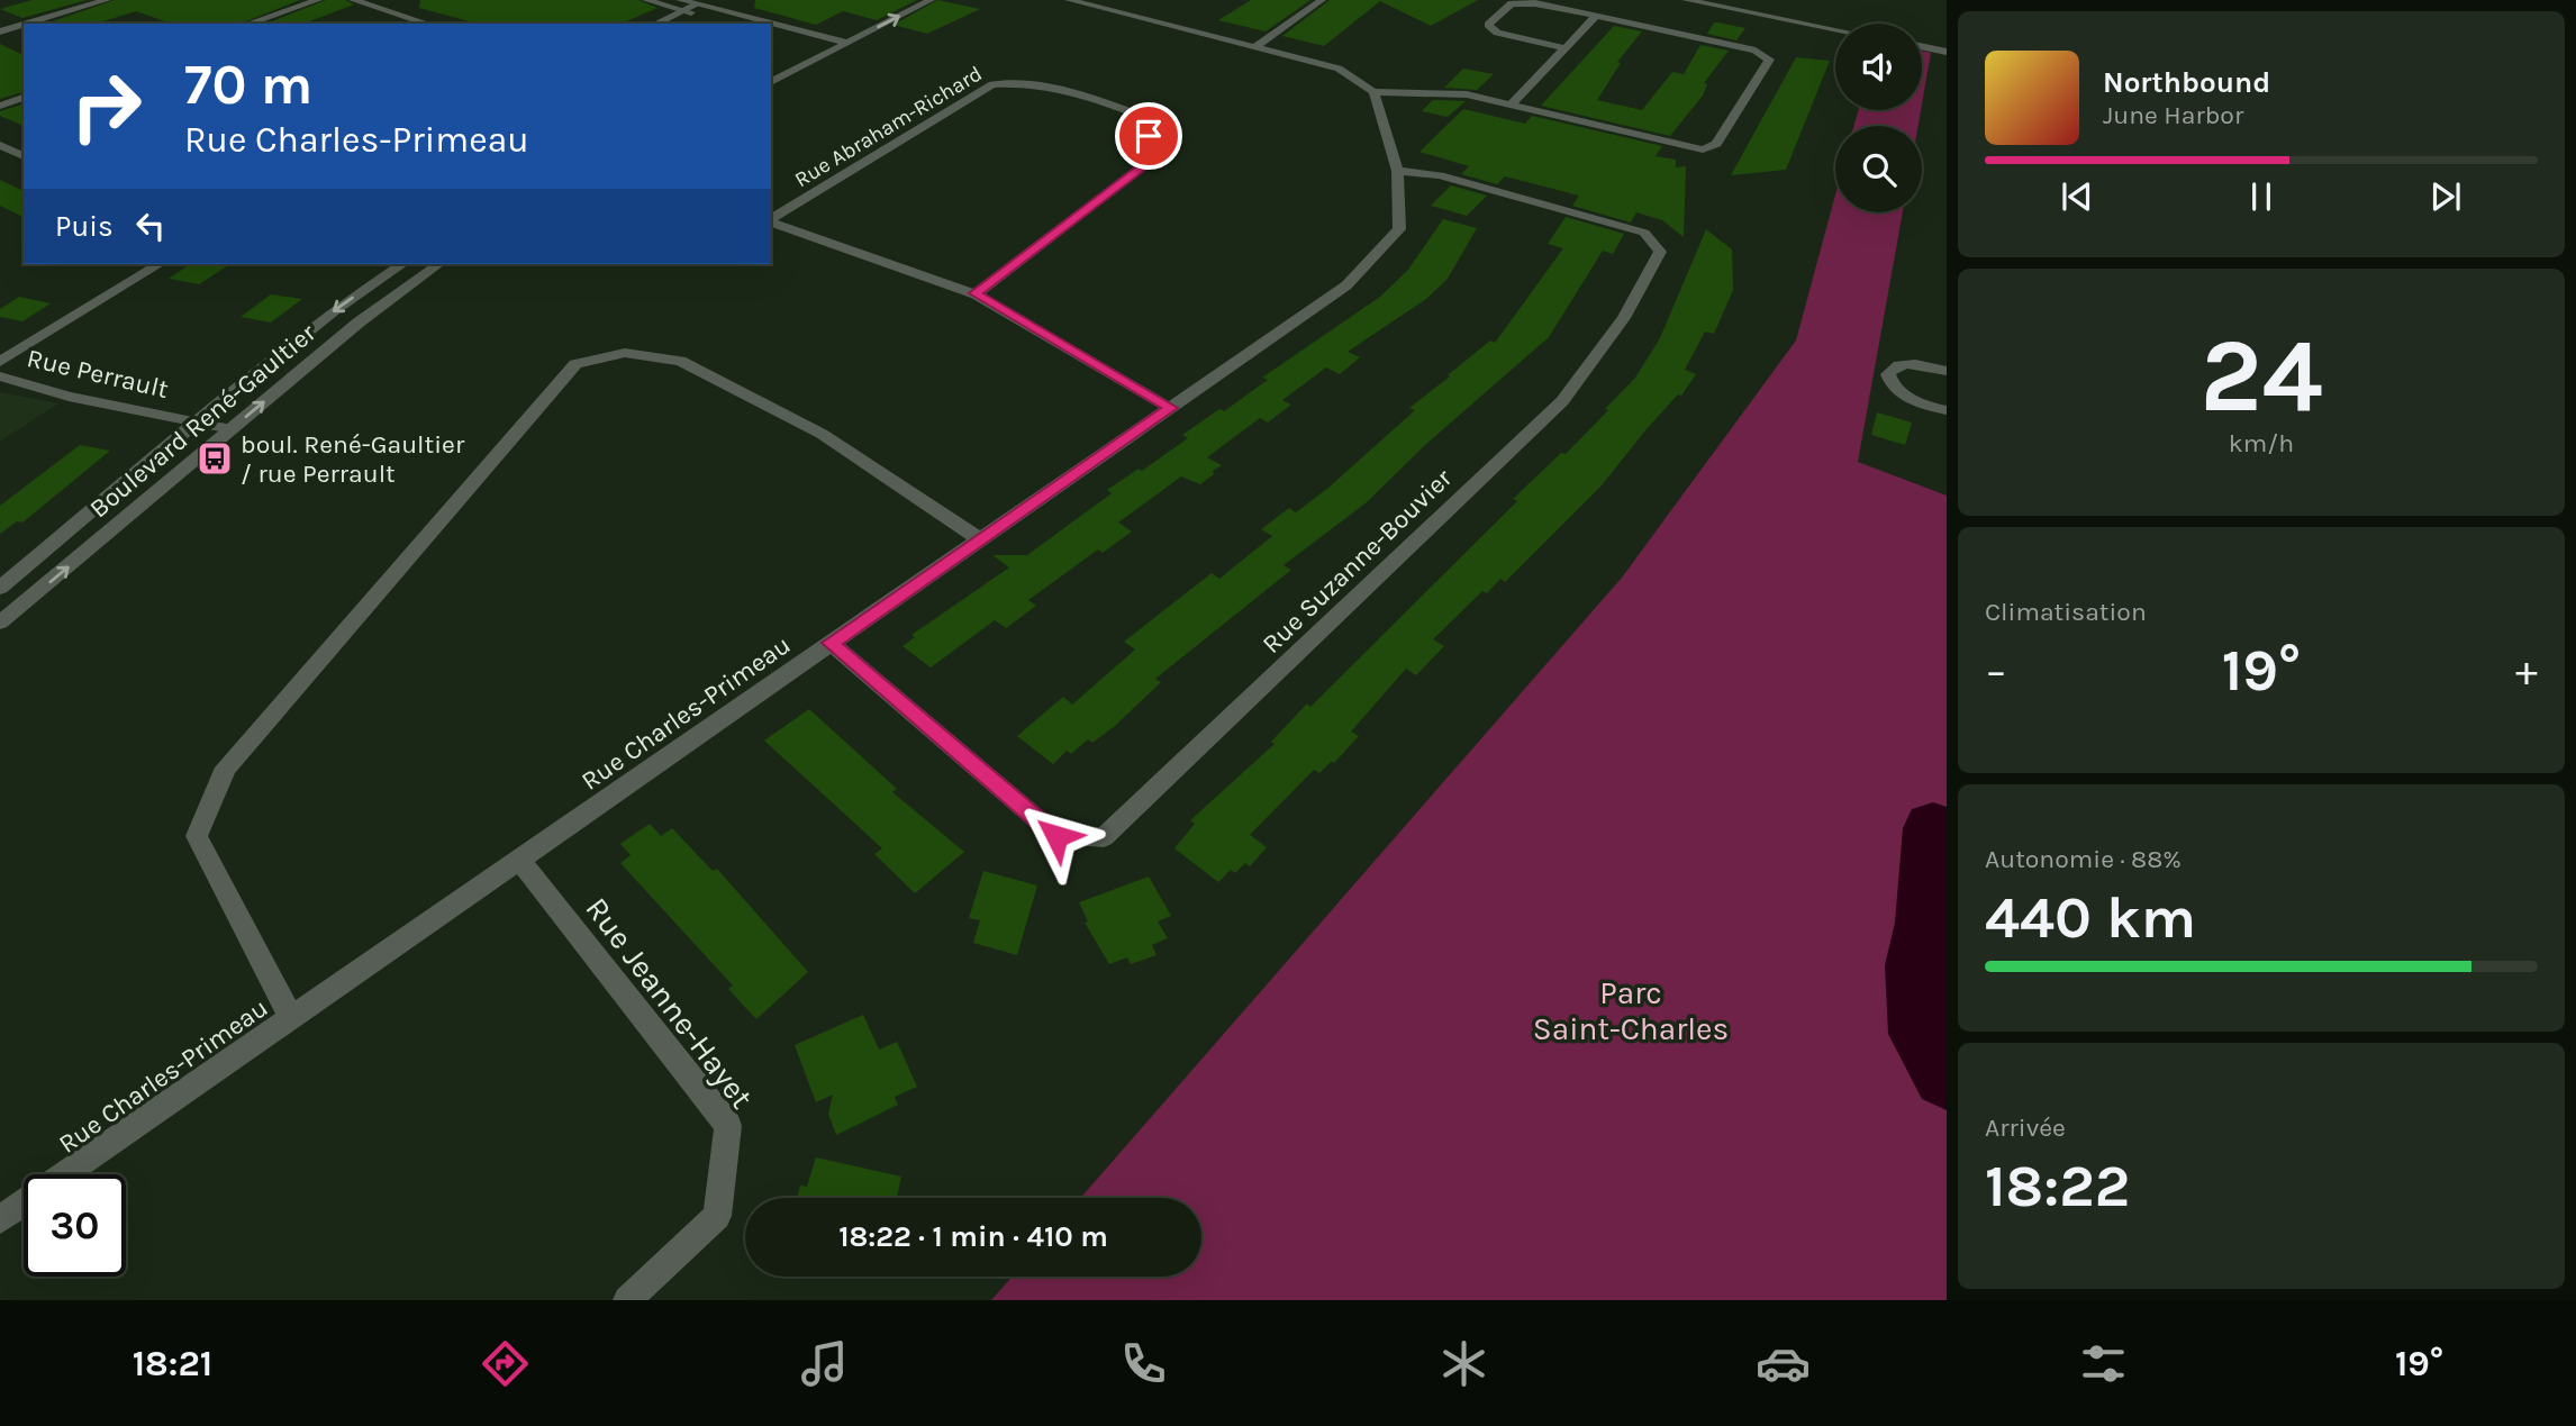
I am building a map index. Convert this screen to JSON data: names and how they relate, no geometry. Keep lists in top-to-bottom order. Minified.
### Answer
{"streets":{"street":["Rue Abraham-Richard","Rue Perrault","Boulevard René-Gaultier","Rue Suzanne-Bouvier","Rue Charles-Primeau","Rue Jeanne-Hayet"]},"crossings":[["Rue Perrault","Boulevard René-Gaultier"],["Rue Suzanne-Bouvier","Rue Charles-Primeau"],["Rue Charles-Primeau","Rue Jeanne-Hayet"]],"parks":["Parc Saint-Charles"],"places":{"bus stop":["boul. René-Gaultier / rue Perrault"]},"page":{"turn":["70 m","Rue Charles-Primeau"],"song":["Northbound","June Harbor"],"then":"Puis","tile":[["24","km/h"],"Climatisation",["Autonomie · 88%","440 km"],["Arrivée","18:22"]],"heat":["−","19°","+"],"limit":"30","trip":"18:22 · 1 min · 410 m","tabs":["18:21","19°"]}}
